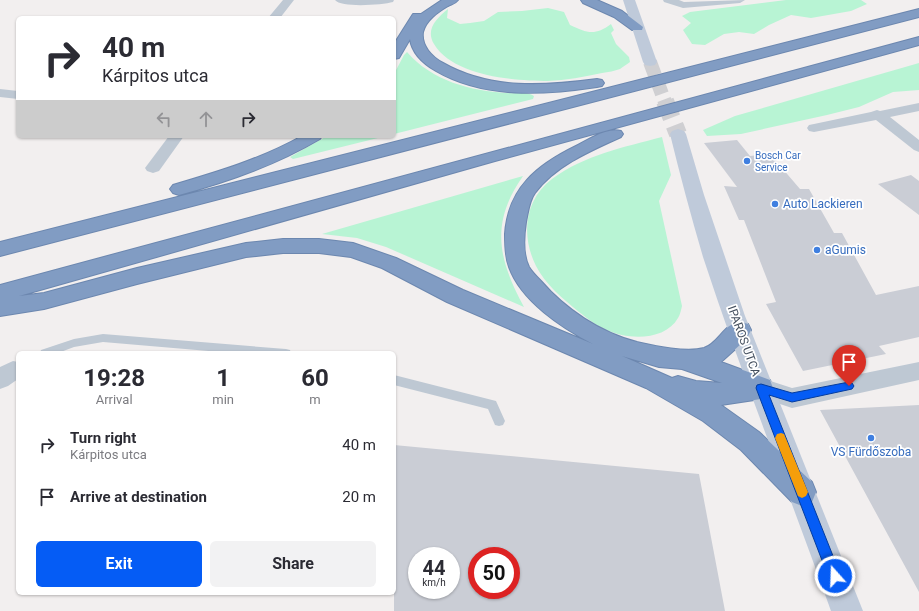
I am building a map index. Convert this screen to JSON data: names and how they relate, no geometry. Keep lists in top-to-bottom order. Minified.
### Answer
{"streets":{"main road":["IPAROS UTCA"]},"places":["Bosch Car Service","Auto Lackieren","aGumis","VS Fürdőszoba"],"page":{"turn":["40 m","Kárpitos utca"],"eta":["19:28","Arrival","1","min","60","m"],"list":[{"name":"Turn right","note":"Kárpitos utca","value":"40 m"},{"name":"Arrive at destination","value":"20 m"}],"buttons":["Exit","Share"],"speed":"44 km/h","limit":"50"}}
